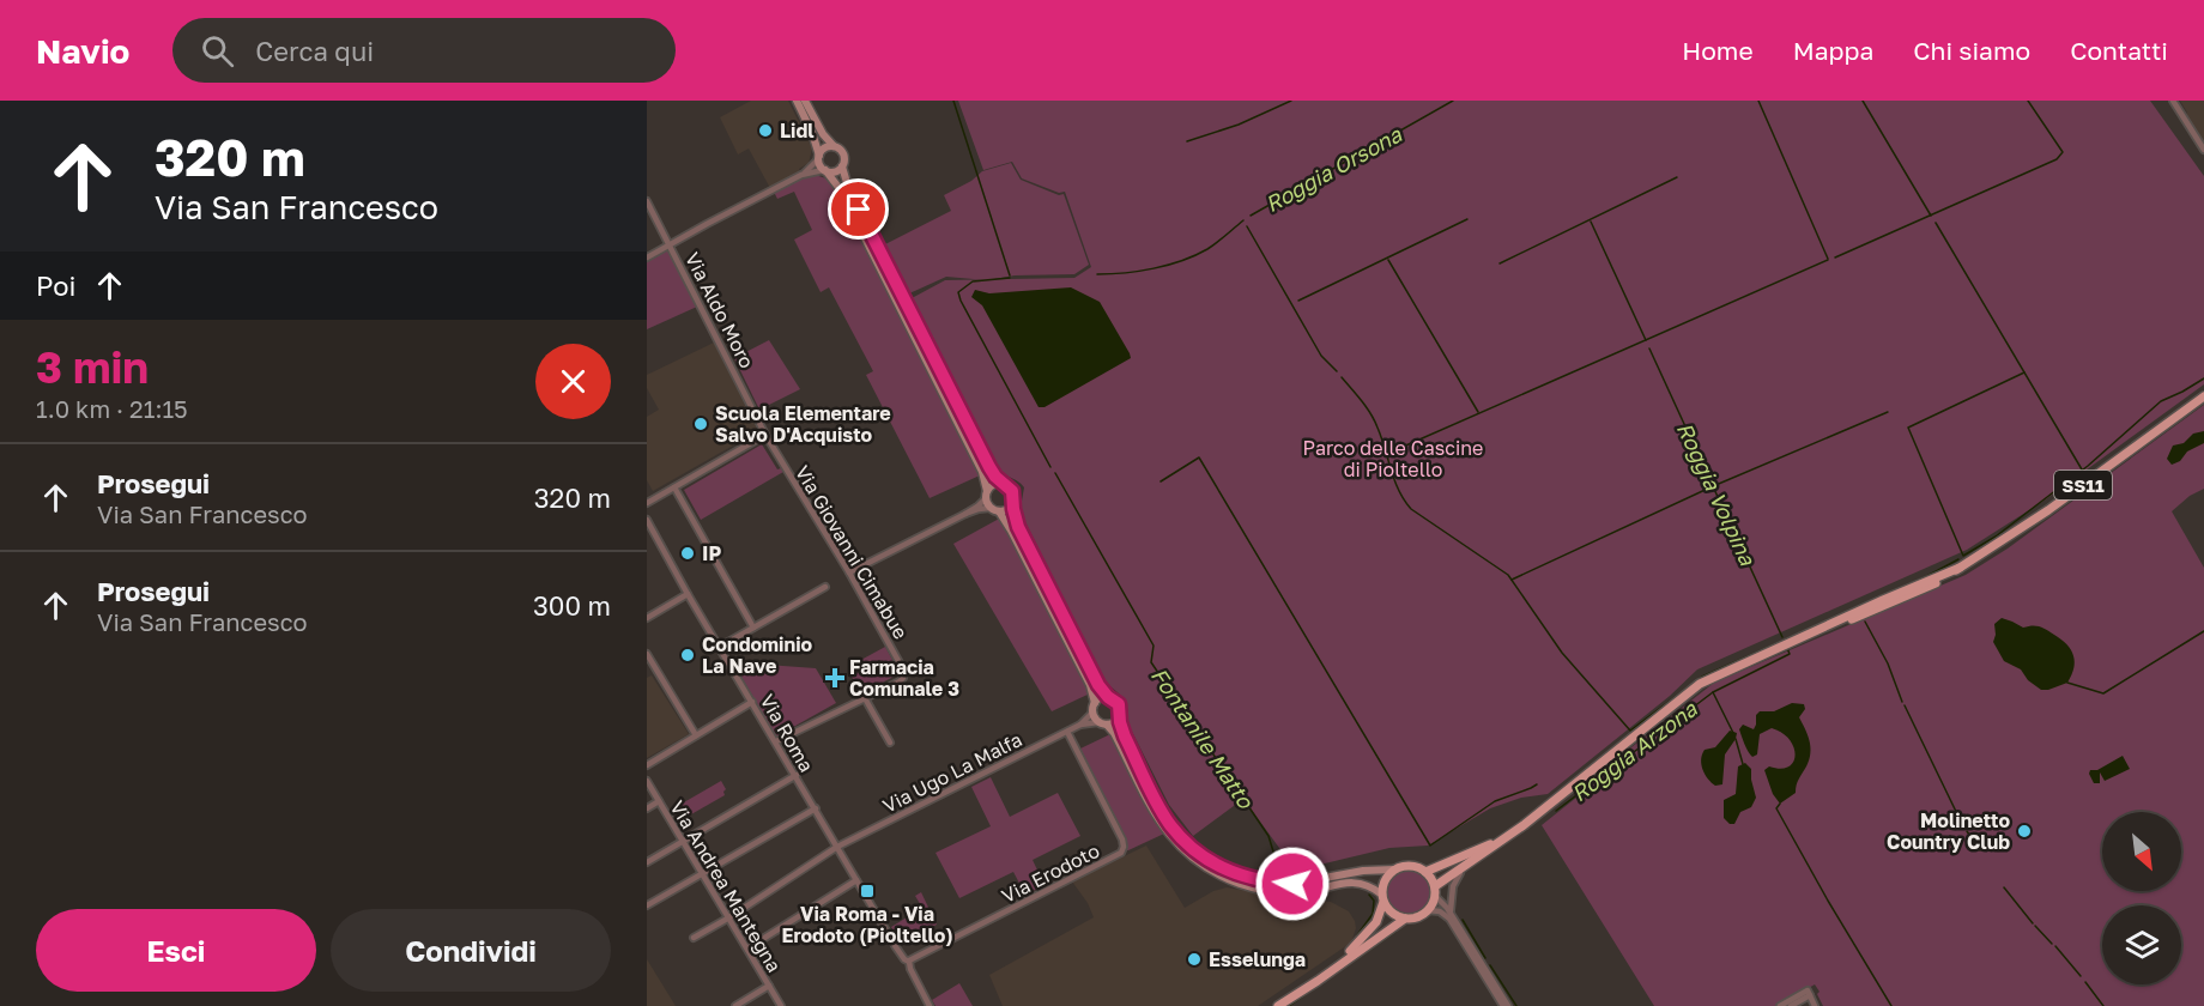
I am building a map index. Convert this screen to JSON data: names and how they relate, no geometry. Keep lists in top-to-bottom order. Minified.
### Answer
{"streets":{"main road":["SS11"],"street":["Via Aldo Moro","Via Giovanni Cimabue","Via Roma","Via Ugo La Malfa","Via Erodoto","Via Andrea Mantegna"]},"crossings":[["Via Aldo Moro","Via Giovanni Cimabue"],["Via Roma","Via Ugo La Malfa"],["Via Roma","Via Erodoto"],["Via Ugo La Malfa","Via Erodoto"],["Via Ugo La Malfa","Via Andrea Mantegna"]],"water":["Roggia Orsona","Roggia Volpina","Fontanile Matto","Roggia Arzona"],"parks":["Parco delle Cascine di Pioltello"],"places":{"other":["Lidl","Scuola Elementare Salvo D'Acquisto","IP","Condominio La Nave","Molinetto Country Club","Esselunga"],"health":["Farmacia Comunale 3"],"transit":["Via Roma - Via Erodoto (Pioltello)"]},"north":"bottom right","page":{"header":"Navio","search":"Cerca qui","nav":["Home","Mappa","Chi siamo","Contatti"],"turn":["320 m","Via San Francesco"],"then":"Poi","heading":["3 min","1.0 km · 21:15"],"list":[{"name":"Prosegui","note":"Via San Francesco","value":"320 m"},{"name":"Prosegui","note":"Via San Francesco","value":"300 m"}],"buttons":["Esci","Condividi"]}}
